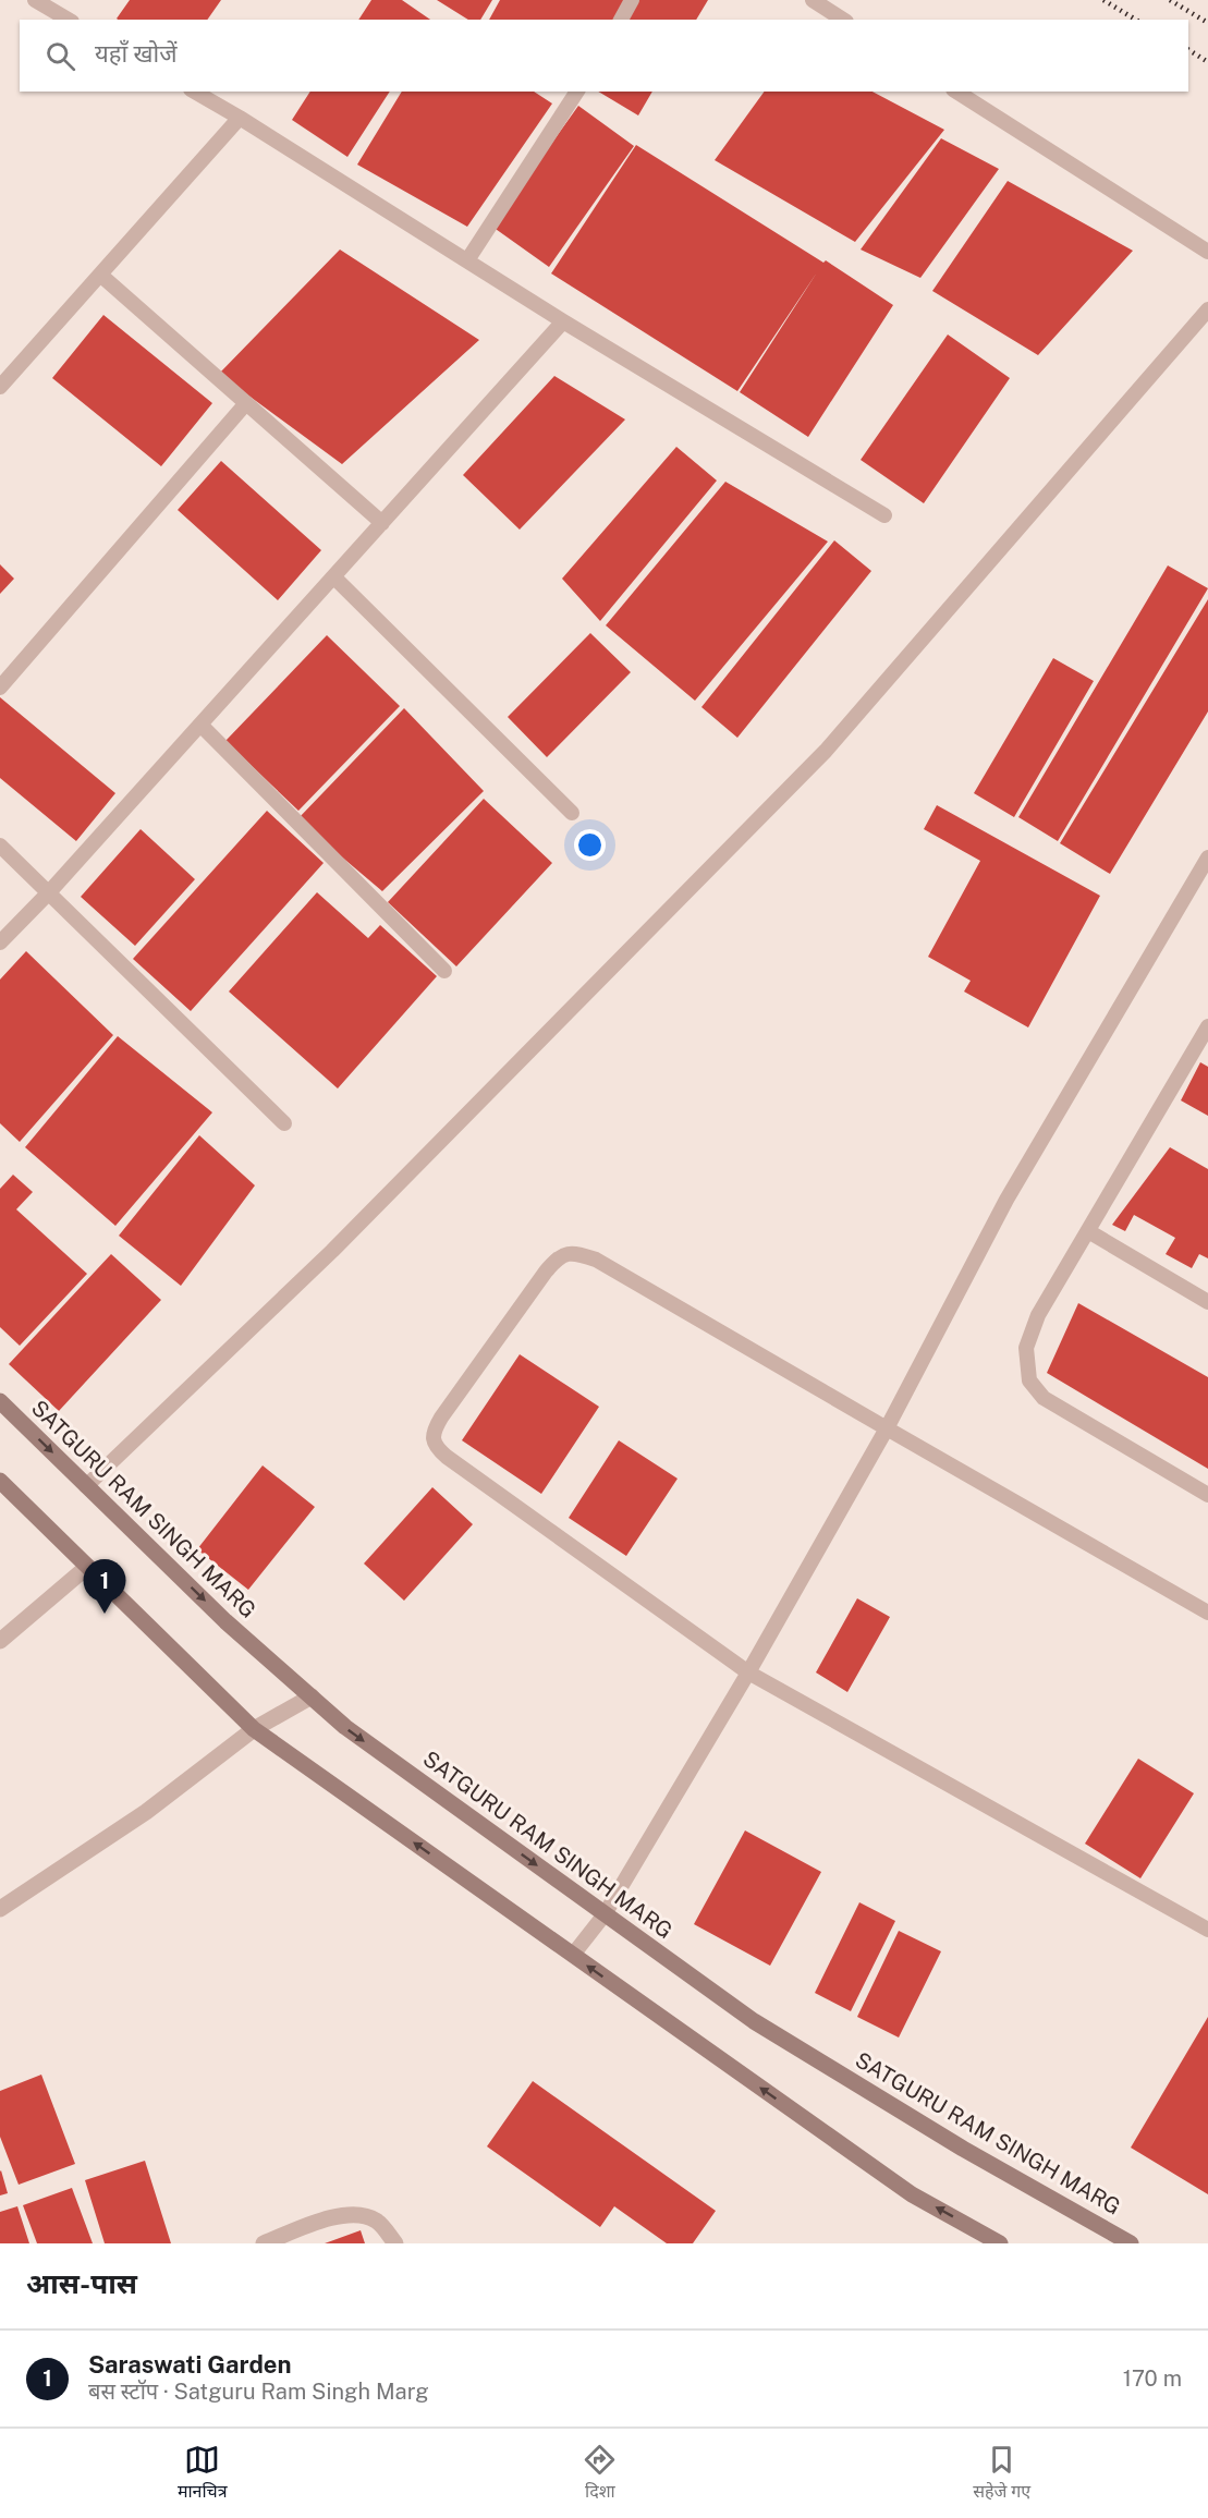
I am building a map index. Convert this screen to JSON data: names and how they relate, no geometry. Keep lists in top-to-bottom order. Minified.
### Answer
{"streets":{"main road":["SATGURU RAM SINGH MARG"]},"page":{"search":"यहाँ खोजें","pins":"1","heading":"आस-पास","list":[{"mark":"1","name":"Saraswati Garden","note":"बस स्टॉप · Satguru Ram Singh Marg","value":"170 m"}],"nav":["मानचित्र","दिशा","सहेजे गए"]}}
